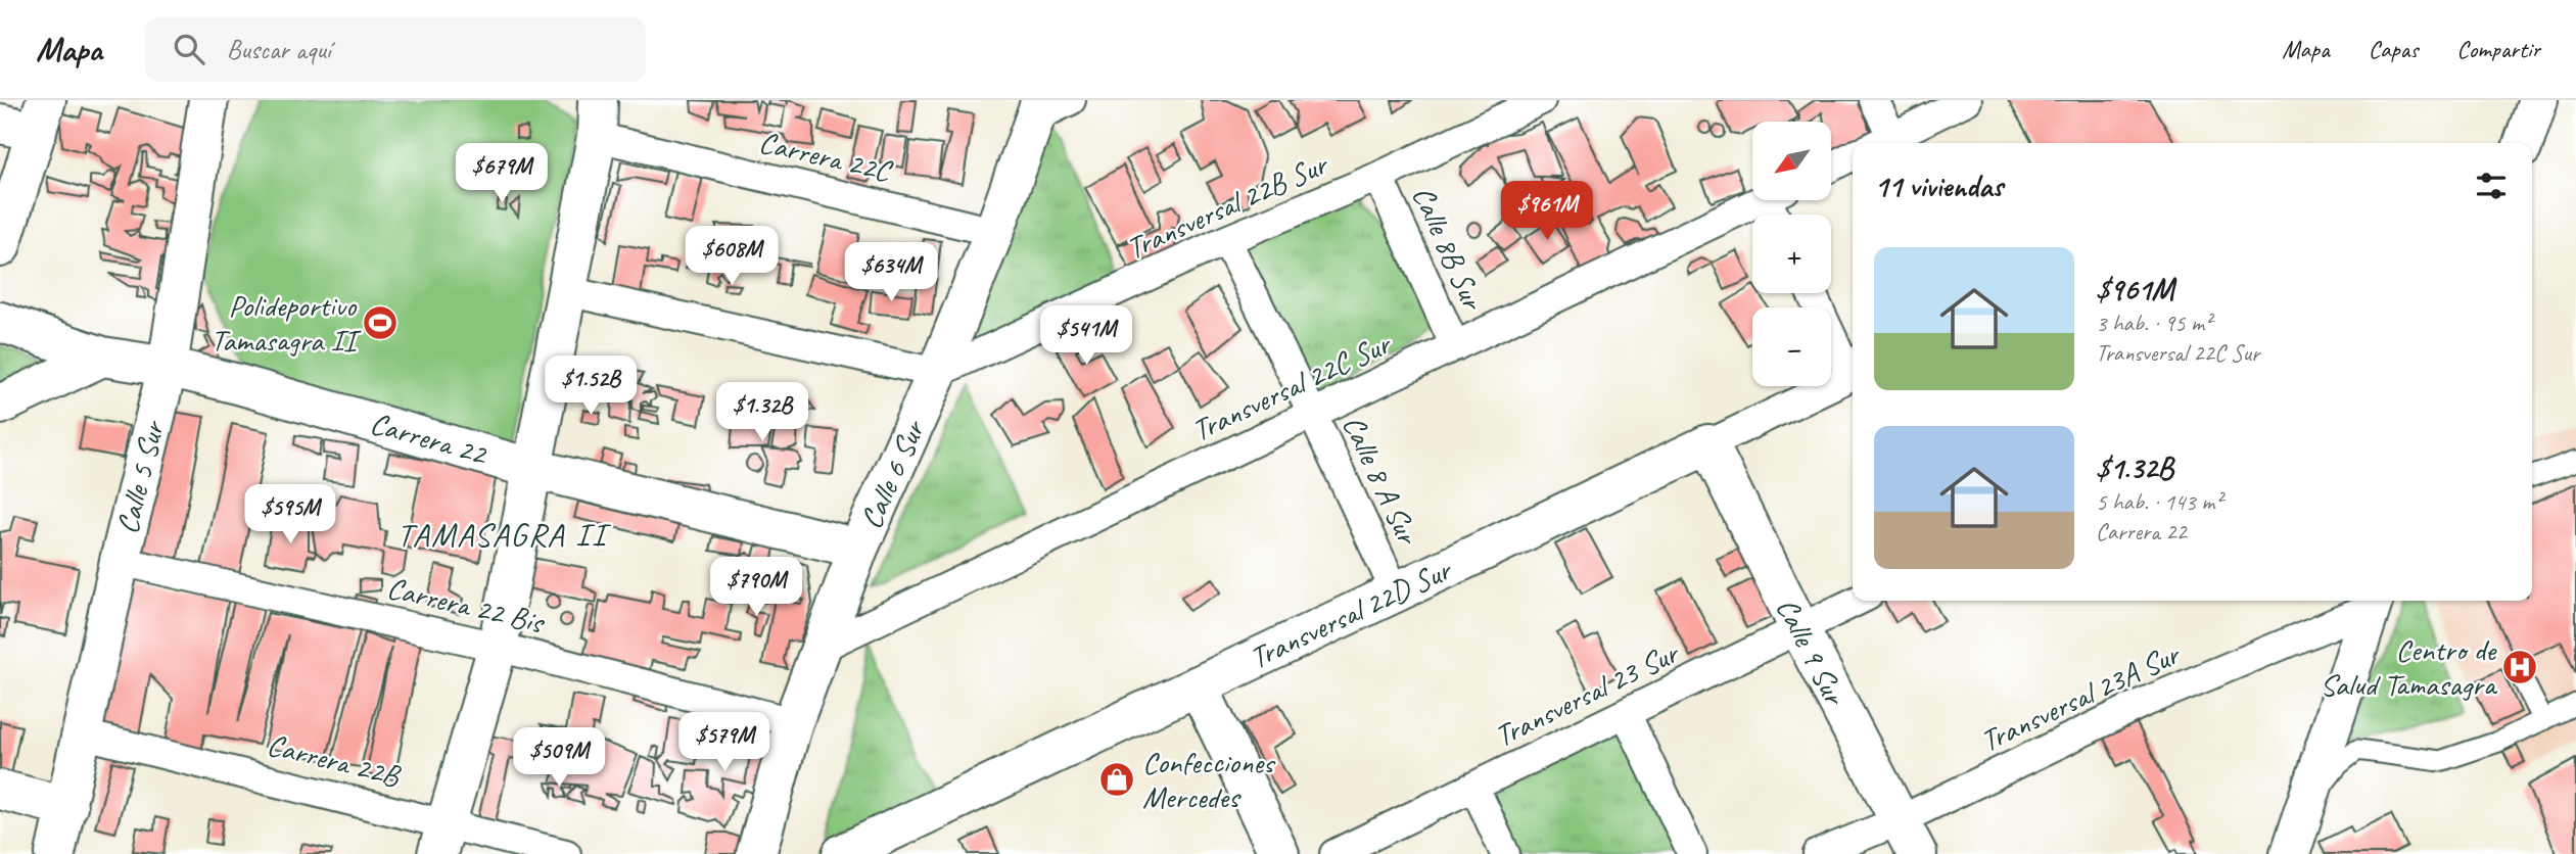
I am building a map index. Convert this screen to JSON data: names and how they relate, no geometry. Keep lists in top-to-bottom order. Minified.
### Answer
{"streets":{"street":["Carrera 22C","Transversal 22B Sur","Calle 8B Sur","Transversal 22C Sur","Carrera 22","Calle 6 Sur","Calle 5 Sur","Calle 8 A Sur","Carrera 22 Bis","Transversal 22D Sur","Calle 9 Sur","Transversal 23 Sur","Transversal 23A Sur","Carrera 22B"]},"crossings":[["Carrera 22C","Calle 6 Sur"],["Transversal 22B Sur","Calle 8B Sur"],["Transversal 22B Sur","Calle 6 Sur"],["Transversal 22B Sur","Calle 8 A Sur"],["Calle 8B Sur","Transversal 22C Sur"],["Transversal 22C Sur","Calle 6 Sur"],["Transversal 22C Sur","Calle 8 A Sur"],["Carrera 22","Calle 6 Sur"],["Carrera 22","Calle 5 Sur"],["Calle 6 Sur","Carrera 22 Bis"],["Calle 5 Sur","Carrera 22 Bis"],["Calle 5 Sur","Carrera 22B"],["Calle 8 A Sur","Transversal 22D Sur"],["Transversal 22D Sur","Calle 9 Sur"],["Calle 9 Sur","Transversal 23 Sur"],["Calle 9 Sur","Transversal 23A Sur"]],"districts":["TAMASAGRA II"],"places":{"sports":["Polideportivo Tamasagra II"],"hospital":["Centro de Salud Tamasagra"],"shop":["Confecciones Mercedes"]},"north":"bottom left","page":{"header":"Mapa","search":"Buscar aquí","nav":["Mapa","Capas","Compartir"],"map_buttons":["+","−"],"price":["$679M","$961M","$608M","$634M","$541M","$1.52B","$1.32B","$595M","$790M","$579M","$509M"],"heading":"11 viviendas","list":[{"name":"$961M","note":"3 hab. · 95 m² · Transversal 22C Sur"},{"name":"$1.32B","note":"5 hab. · 143 m² · Carrera 22"}]}}
